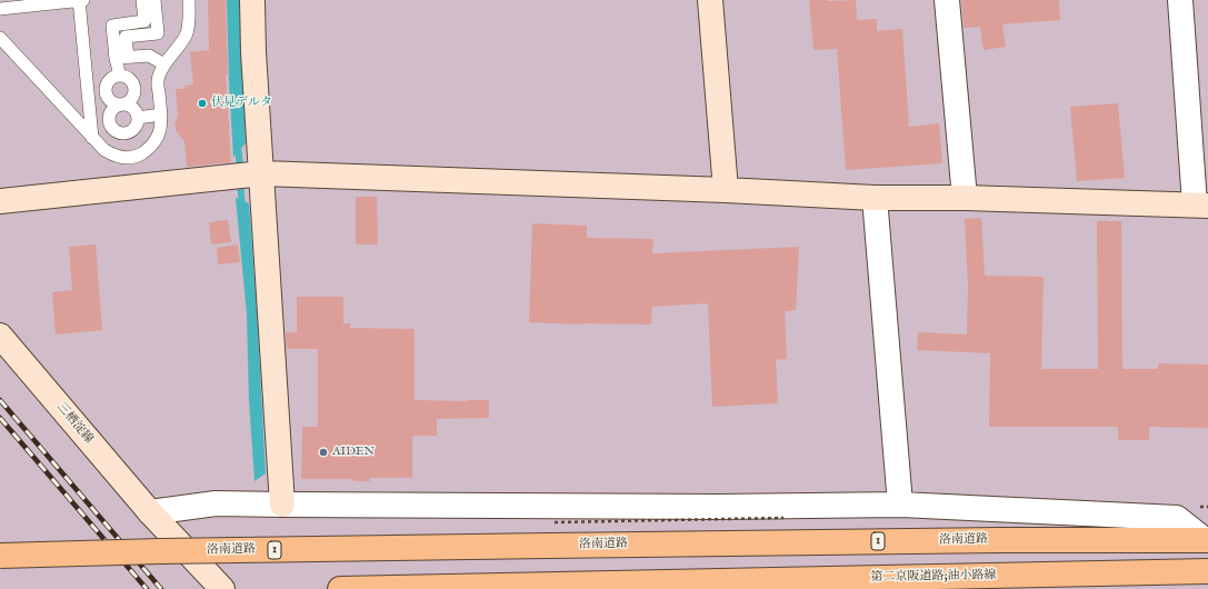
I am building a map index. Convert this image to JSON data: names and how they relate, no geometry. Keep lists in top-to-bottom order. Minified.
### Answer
{"streets":{"highway":["洛南道路","1","第二京阪道路;油小路線"],"street":["三栖淀線"]},"places":["伏見デルタ","AIDEN"]}
